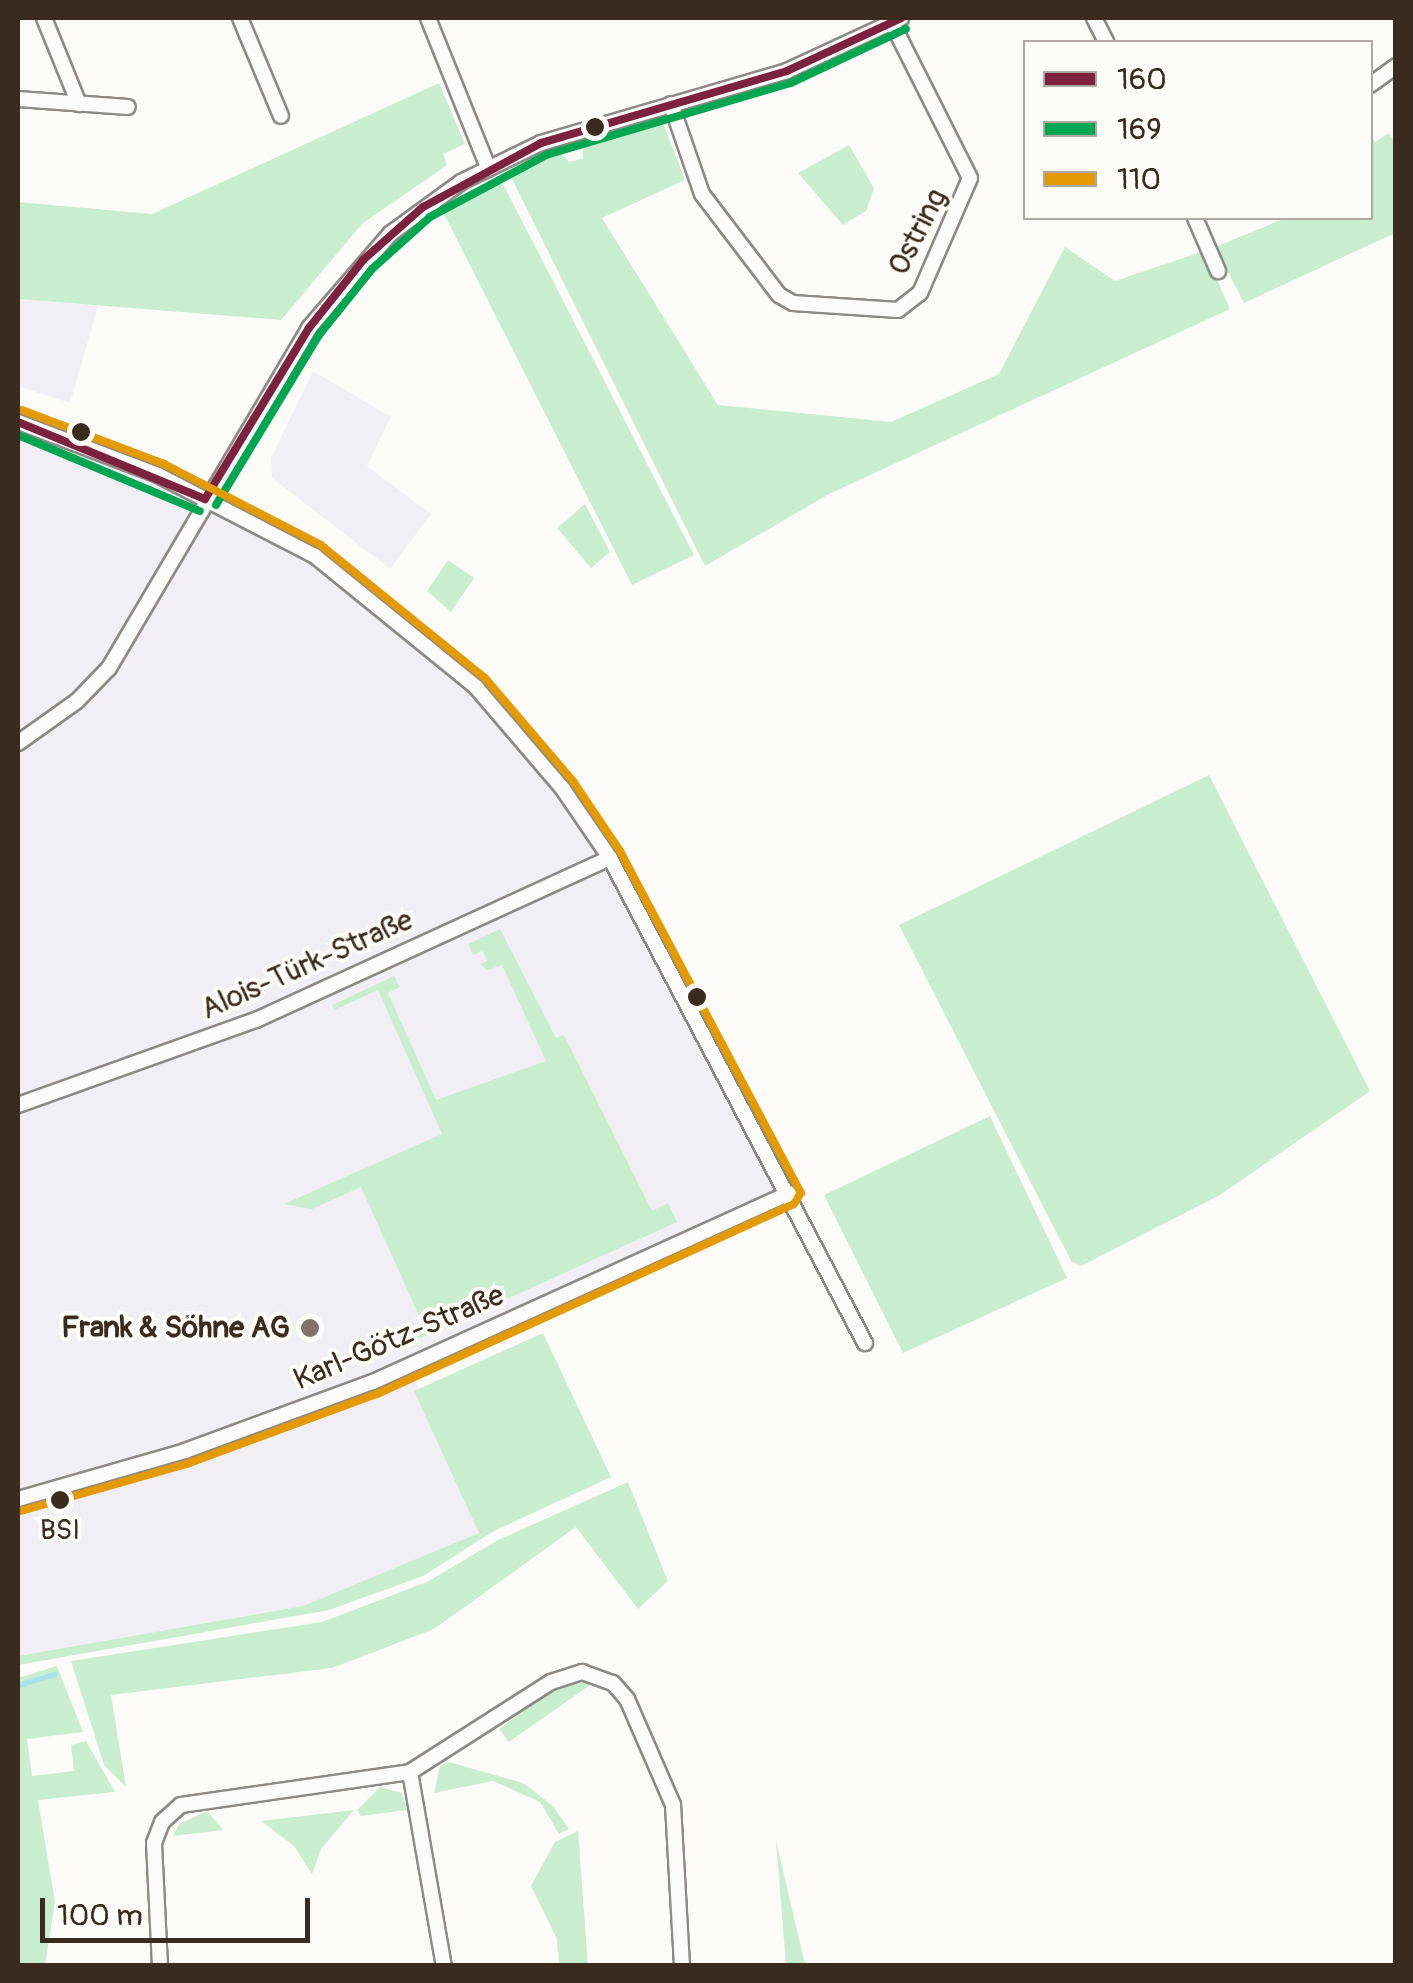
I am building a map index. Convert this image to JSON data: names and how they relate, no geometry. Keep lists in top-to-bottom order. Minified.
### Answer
{"streets":{"street":["Ostring","Alois-Türk-Straße","Karl-Götz-Straße"]},"places":["Frank & Söhne AG","BSI"],"lines":["transit line 160","transit line 169","transit line 110"],"legend":["160","169","110"],"scale_bar":"100 m"}
